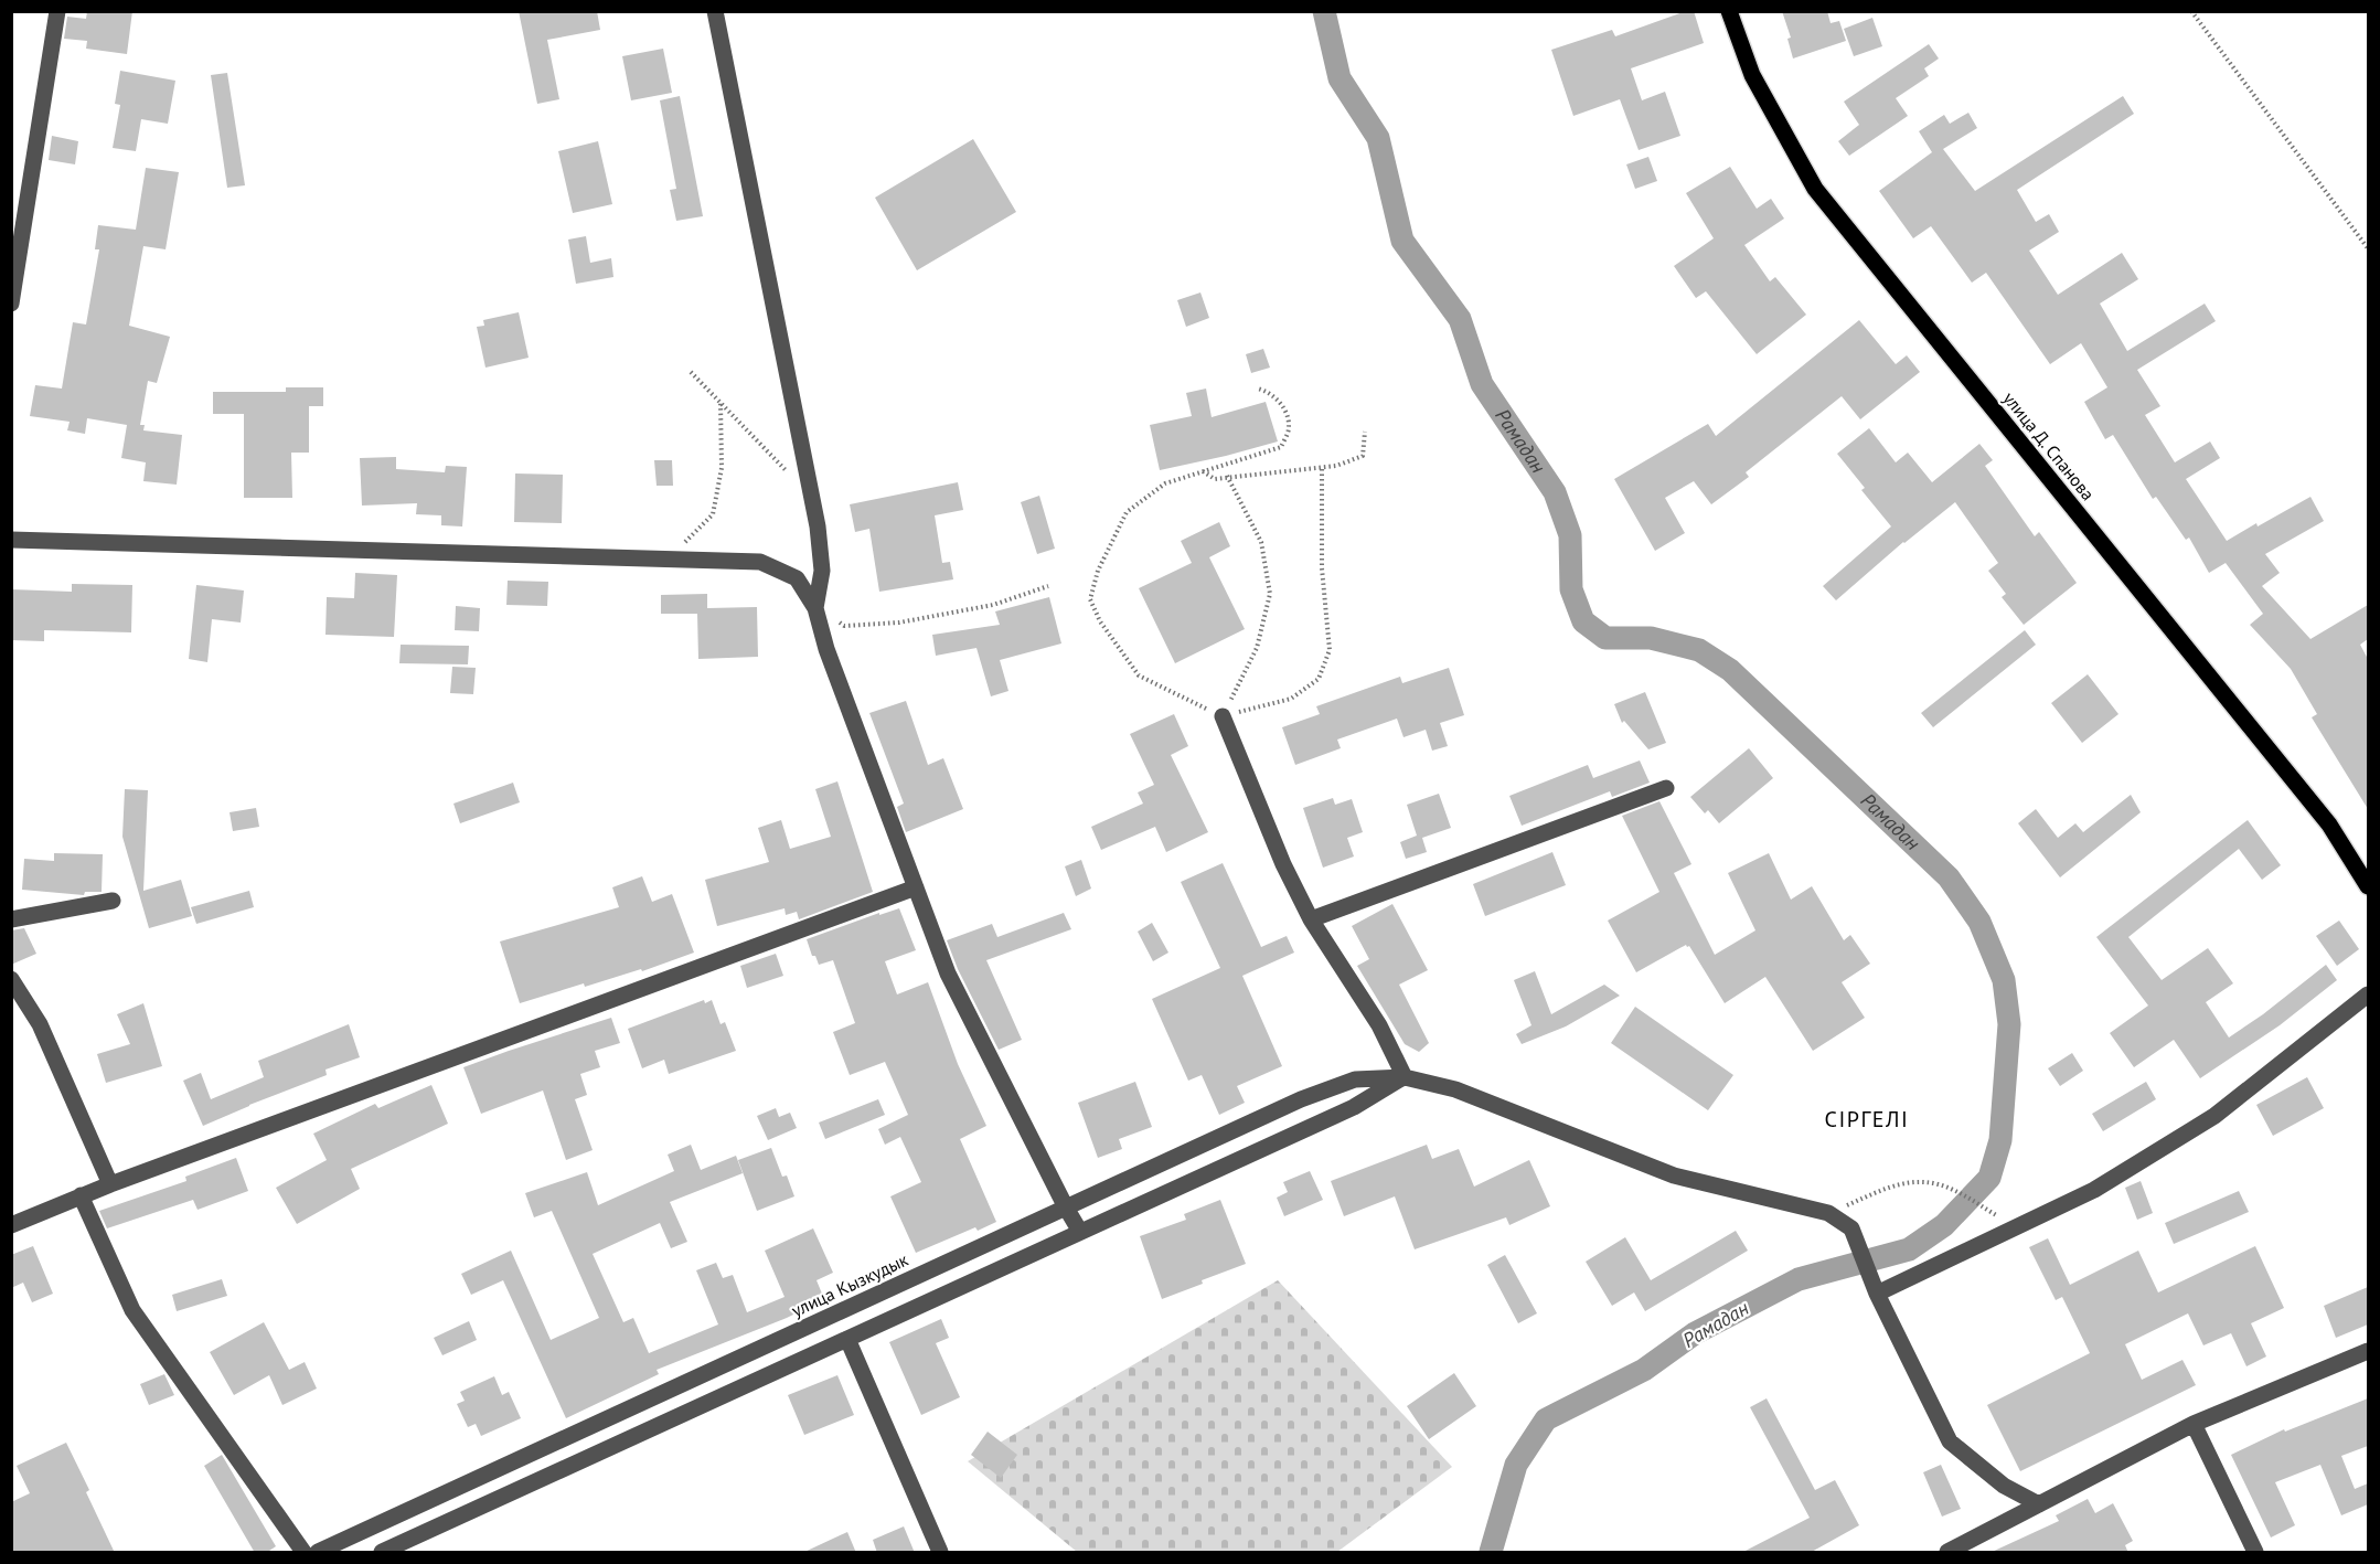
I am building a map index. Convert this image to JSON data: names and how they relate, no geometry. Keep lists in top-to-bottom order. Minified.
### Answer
{"streets":{"main road":["улица Д. Спанова"],"street":["улица Кызкудык"]},"districts":["СІРГЕЛІ"],"water":["Рамадан"]}
